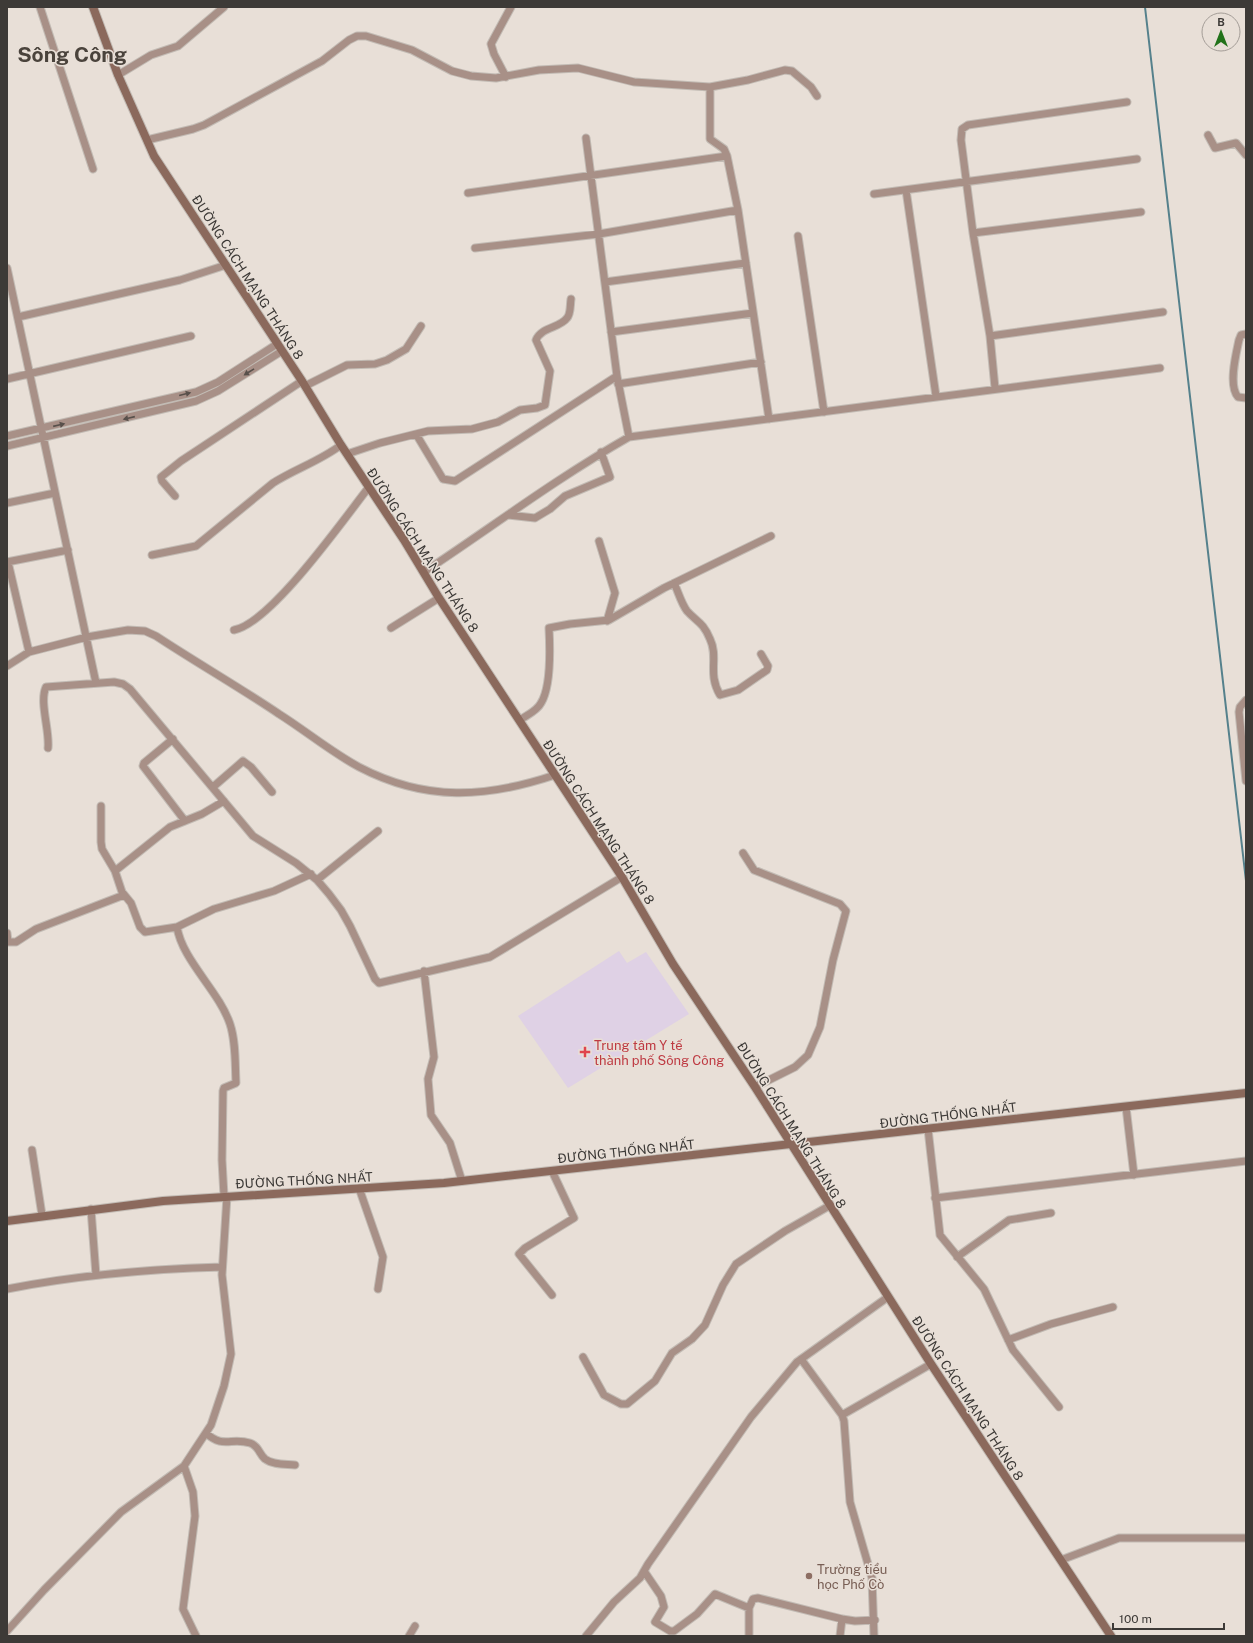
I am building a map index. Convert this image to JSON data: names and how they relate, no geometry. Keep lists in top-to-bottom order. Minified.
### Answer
{"streets":{"street":["ĐƯỜNG CÁCH MẠNG THÁNG 8","ĐƯỜNG THỐNG NHẤT"]},"crossings":[["ĐƯỜNG CÁCH MẠNG THÁNG 8","ĐƯỜNG THỐNG NHẤT"]],"districts":["Sông Công"],"places":{"health":["Trung tâm Y tế thành phố Sông Công"],"other":["Trường tiểu học Phố Cò"]},"scale_bar":"100 m","north":"top"}
